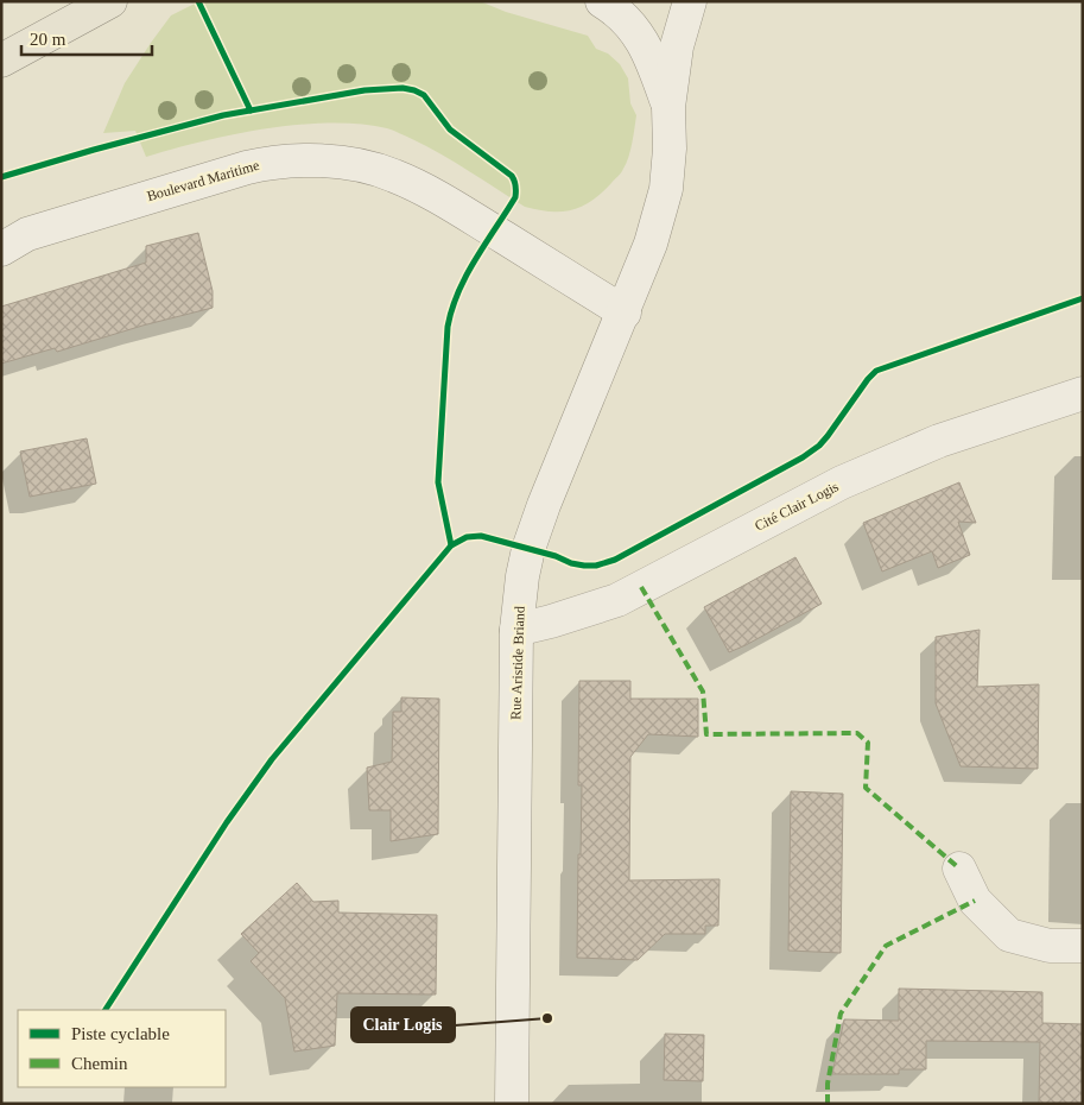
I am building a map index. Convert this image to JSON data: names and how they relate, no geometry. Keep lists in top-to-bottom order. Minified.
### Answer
{"streets":{"street":["Boulevard Maritime","Cité Clair Logis","Rue Aristide Briand"]},"crossings":[["Boulevard Maritime","Rue Aristide Briand"],["Cité Clair Logis","Rue Aristide Briand"]],"places":["Clair Logis"],"legend":["Piste cyclable","Chemin"],"scale_bar":"20 m"}
